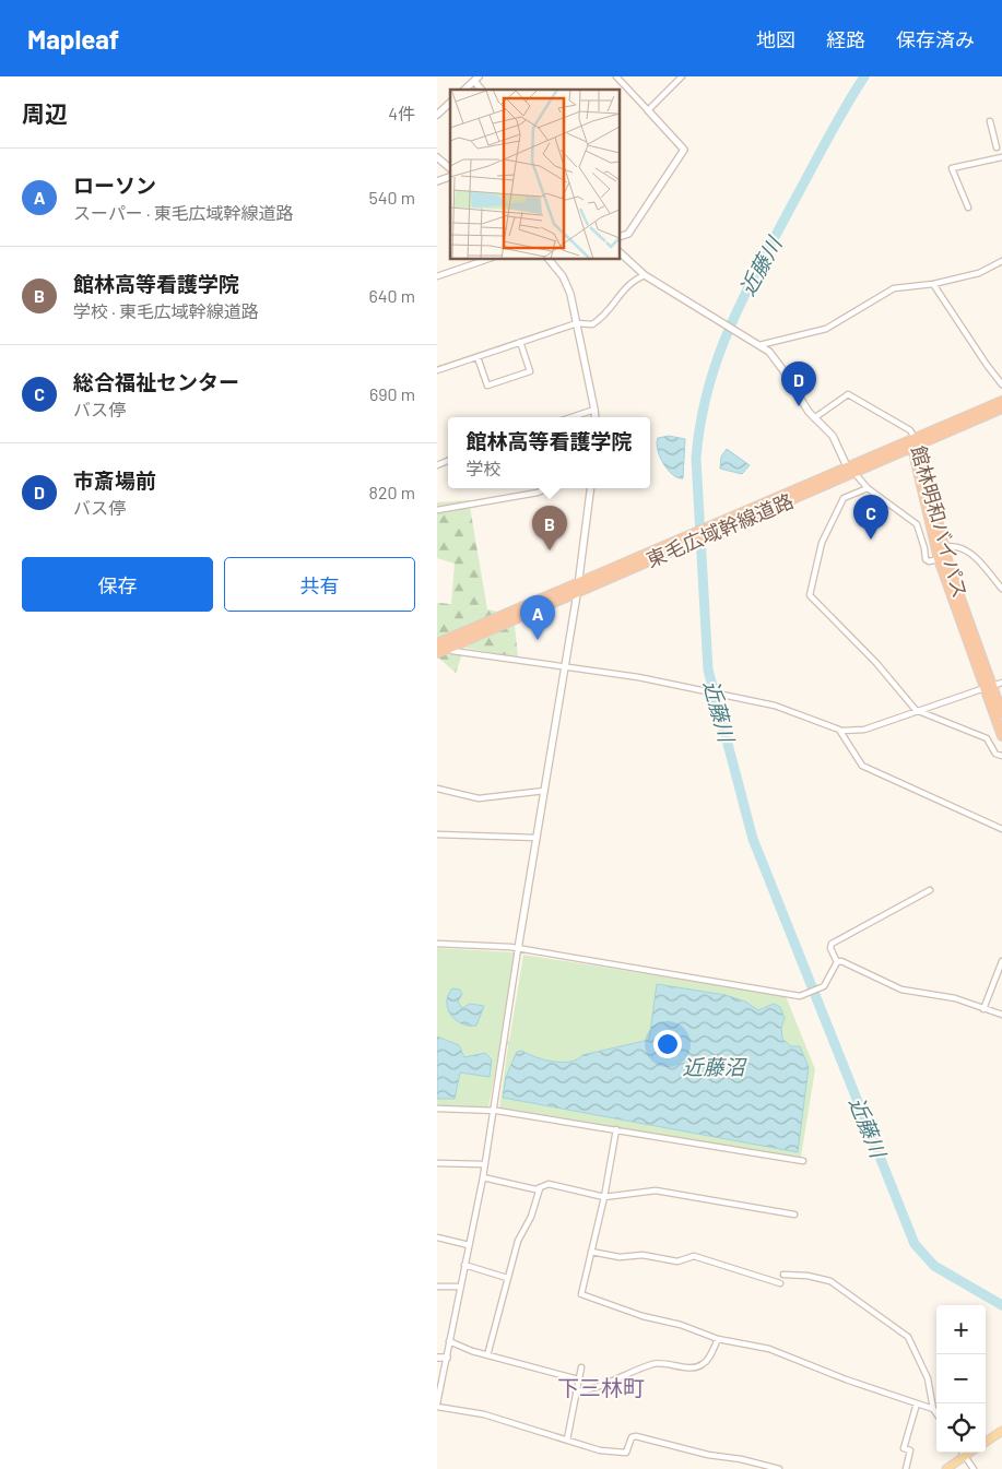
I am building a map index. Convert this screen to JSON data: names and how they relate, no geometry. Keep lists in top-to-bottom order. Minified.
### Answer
{"streets":{"highway":["館林明和バイパス","東毛広域幹線道路"]},"crossings":[["館林明和バイパス","東毛広域幹線道路"]],"districts":["下三林町"],"water":["近藤川","近藤沼"],"page":{"header":"Mapleaf","nav":["地図","経路","保存済み"],"heading":["周辺","4件"],"list":[{"mark":"A","name":"ローソン","note":"スーパー · 東毛広域幹線道路","value":"540 m"},{"mark":"B","name":"館林高等看護学院","note":"学校 · 東毛広域幹線道路","value":"640 m"},{"mark":"C","name":"総合福祉センター","note":"バス停","value":"690 m"},{"mark":"D","name":"市斎場前","note":"バス停","value":"820 m"}],"pins":["D","C","B","A"],"popup":["館林高等看護学院","学校"],"buttons":["保存","共有"],"map_buttons":["+","−"]}}
